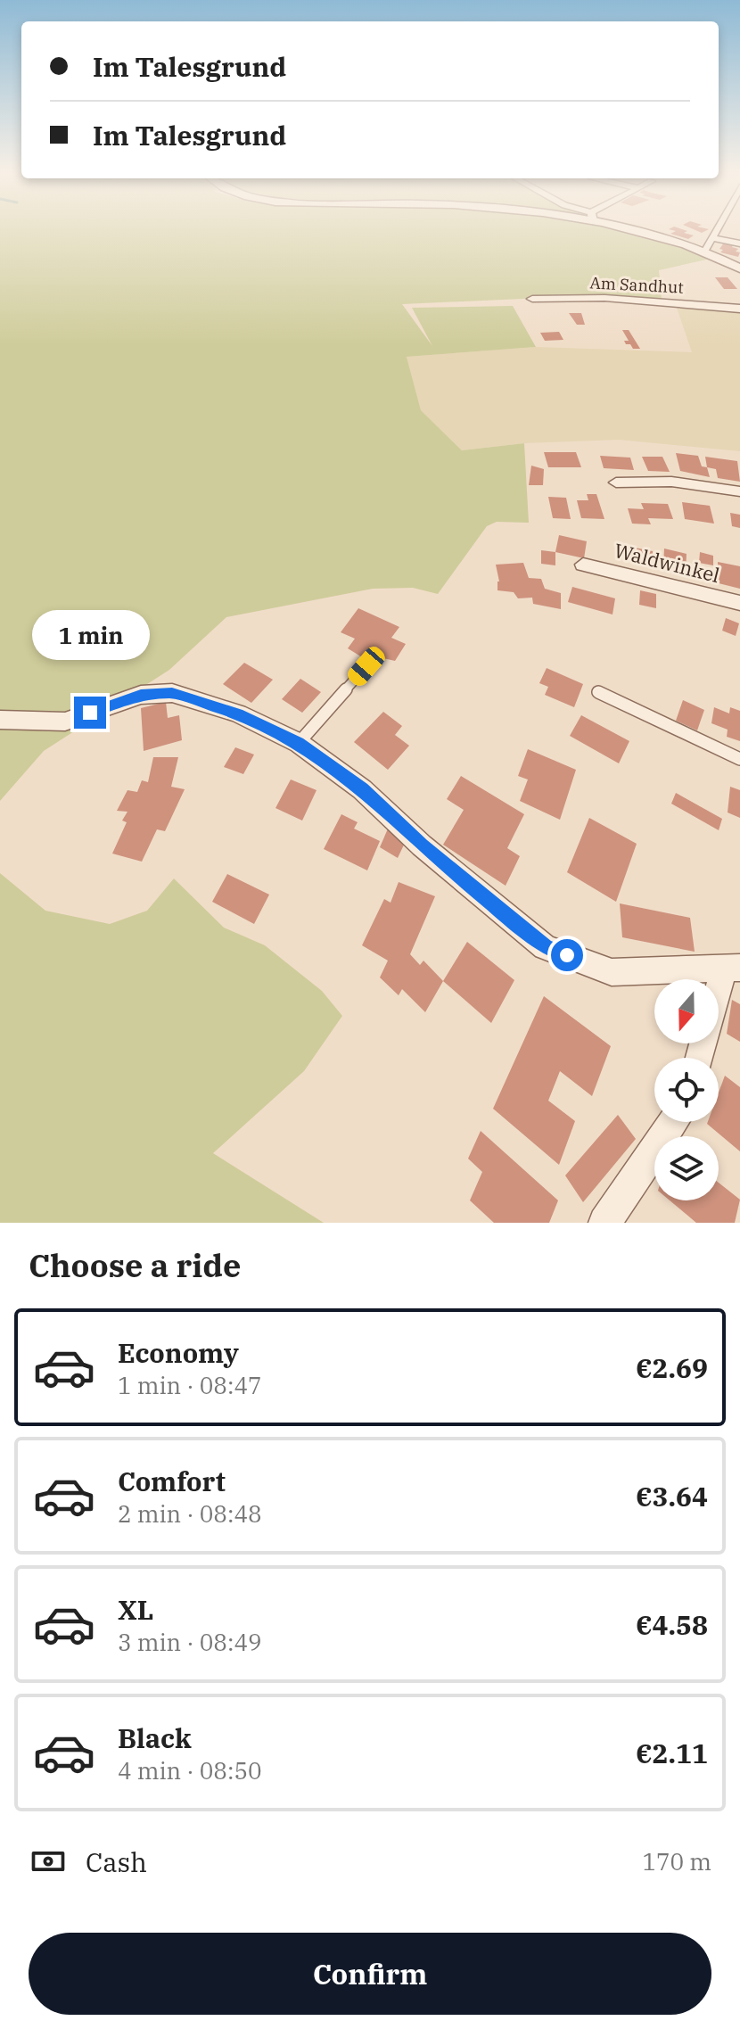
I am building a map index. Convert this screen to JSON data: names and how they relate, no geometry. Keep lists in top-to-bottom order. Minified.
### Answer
{"streets":{"street":["Am Sandhut","Waldwinkel"]},"north":"bottom","page":{"banner":["Im Talesgrund","Im Talesgrund"],"bubble":"1 min","heading":"Choose a ride","list":[{"name":"Economy","note":"1 min · 08:47","value":"€2.69"},{"name":"Comfort","note":"2 min · 08:48","value":"€3.64"},{"name":"XL","note":"3 min · 08:49","value":"€4.58"},{"name":"Black","note":"4 min · 08:50","value":"€2.11"}],"pay":["Cash","170 m"],"buttons":"Confirm"}}
